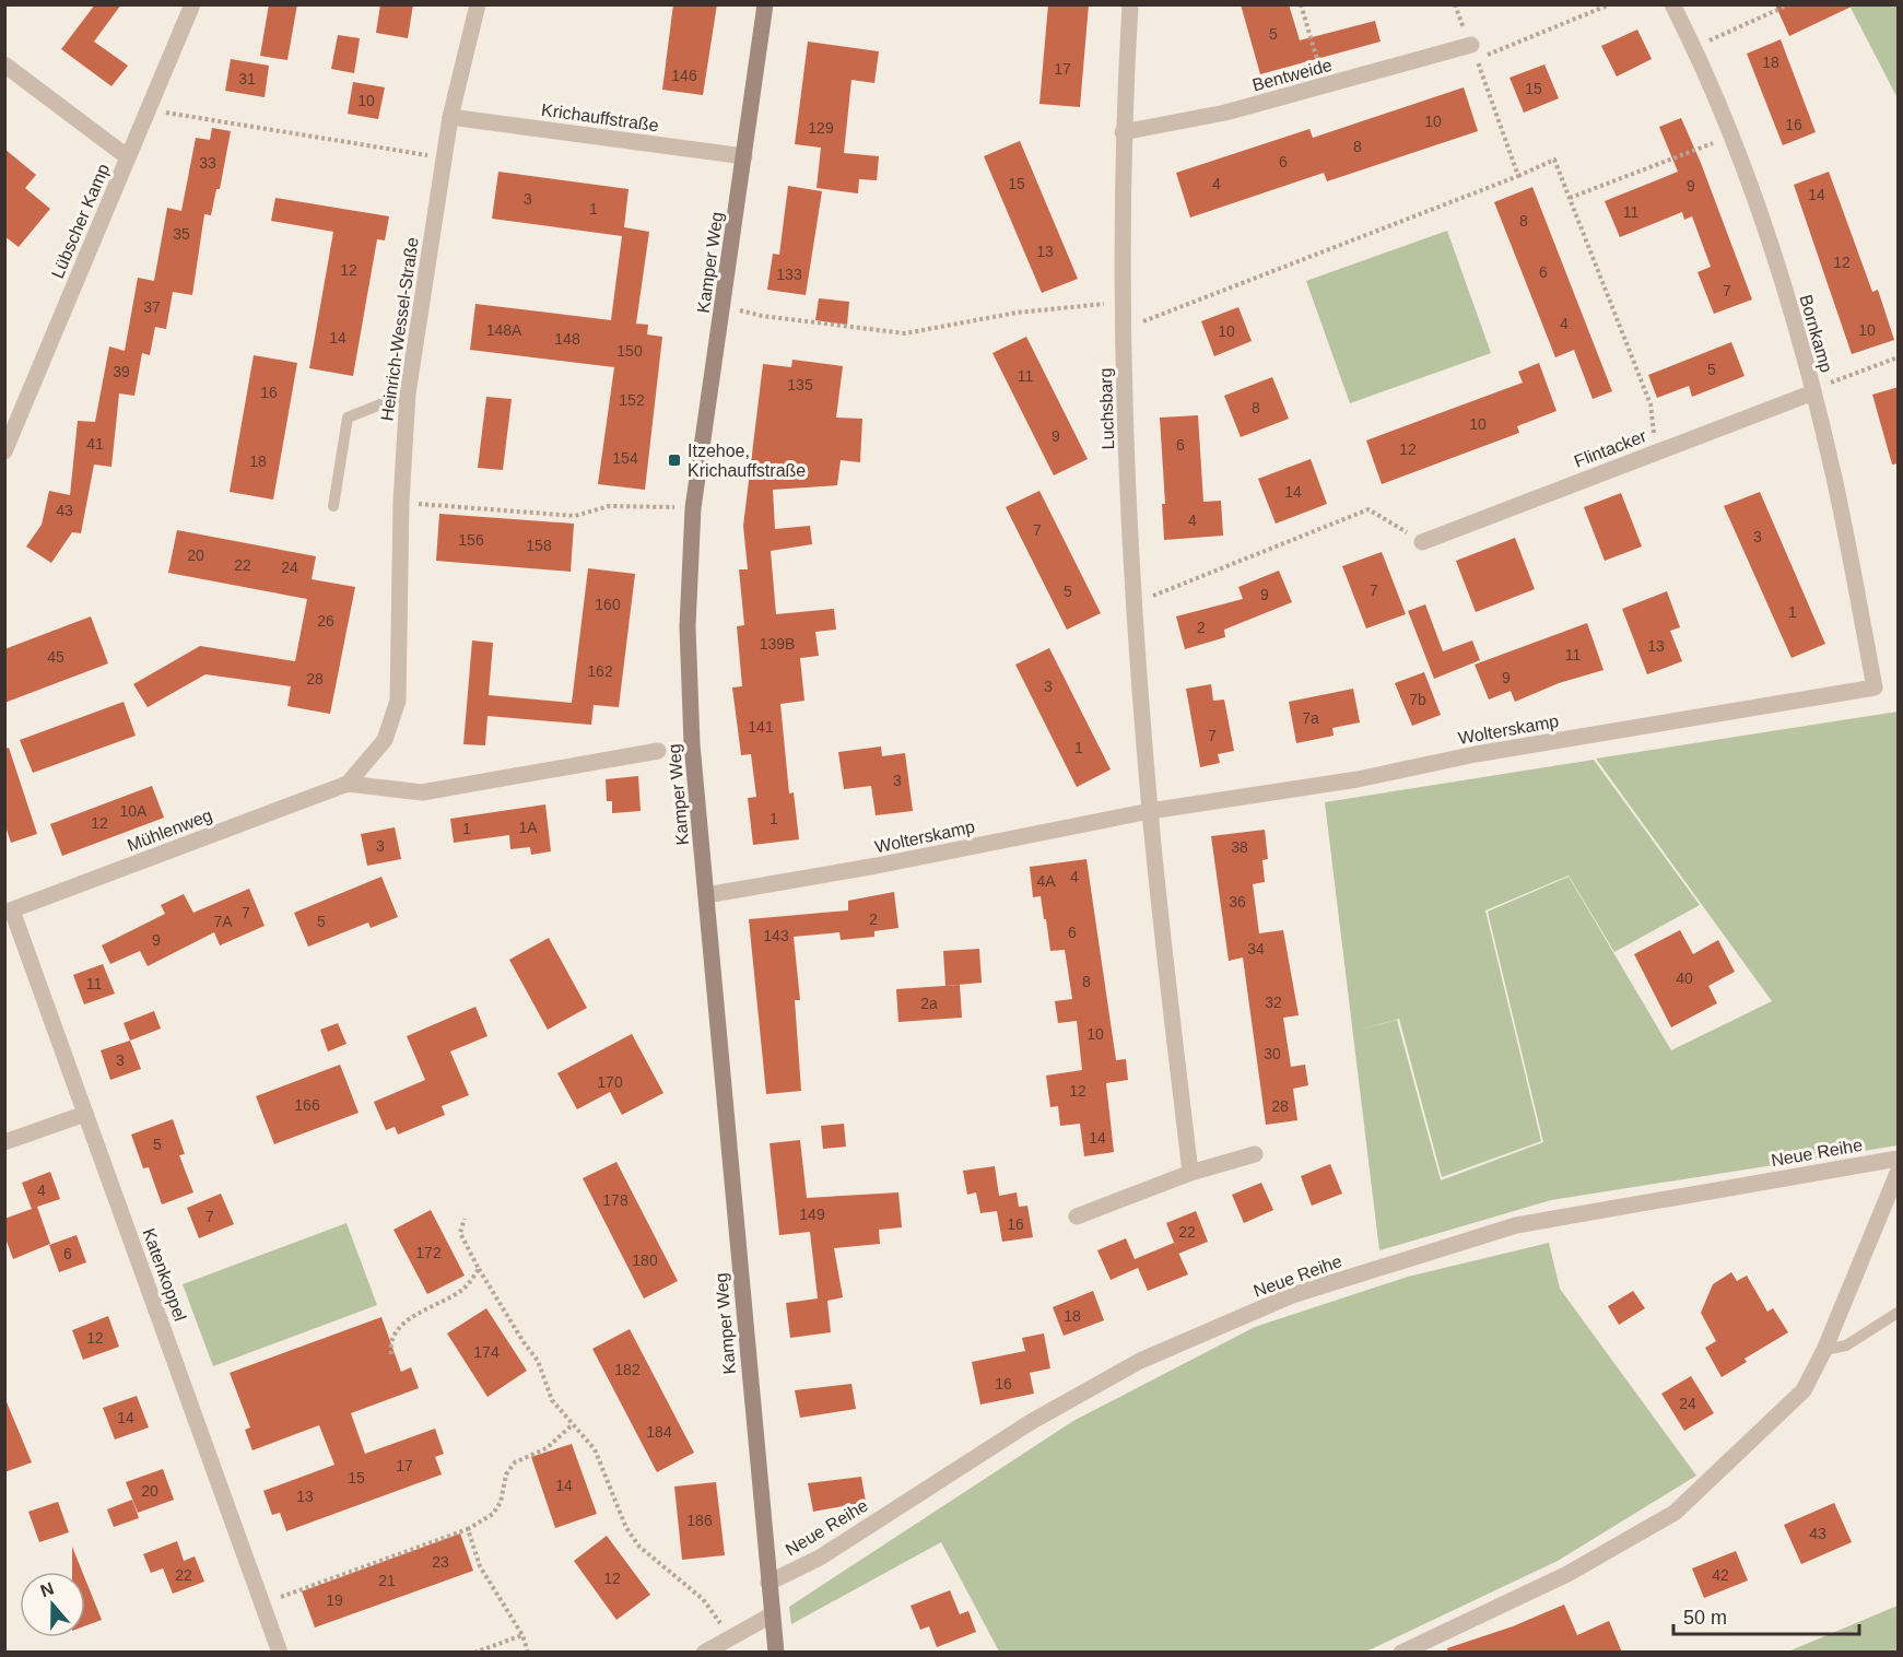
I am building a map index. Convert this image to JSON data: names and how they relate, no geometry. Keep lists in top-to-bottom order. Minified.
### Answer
{"streets":{"main road":["Kamper Weg"],"street":["Bentweide","Krichauffstraße","Lübscher Kamp","Heinrich-Wessel-Straße","Bornkamp","Luchsbarg","Flintacker","Wolterskamp","Mühlenweg","Neue Reihe","Katenkoppel"]},"crossings":[["Bentweide","Luchsbarg"],["Krichauffstraße","Kamper Weg"],["Krichauffstraße","Heinrich-Wessel-Straße"],["Kamper Weg","Wolterskamp"],["Kamper Weg","Neue Reihe"],["Heinrich-Wessel-Straße","Mühlenweg"],["Bornkamp","Flintacker"],["Bornkamp","Wolterskamp"],["Luchsbarg","Wolterskamp"],["Mühlenweg","Katenkoppel"]],"places":{"transit":["Itzehoe, Krichauffstraße"]},"house_numbers":["5","18","17","146","31","15","10","10","16","129","8","6","33","15","4","9","14","3","1","11","8","35","13","12","12","6","133","7","37","4","148A","10","10","14","148","150","5","39","11","135","16","152","8","10","9","41","6","12","154","18","14","43","4","7","3","156","158","20","22","24","7","5","9","160","1","26","2","139B","13","11","45","162","9","28","3","7b","7a","141","7","1","3","10A","1","12","1A","1","3","38","4","4A","36","7","2","7A","5","6","143","9","34","40","8","11","32","2a","10","30","3","170","12","166","28","14","5","4","178","149","7","16","22","172","6","180","18","12","174","182","16","24","14","184","17","15","14","20","13","186","43","23","22","42","12","21","19"],"scale_bar":"50 m","north":"top"}
